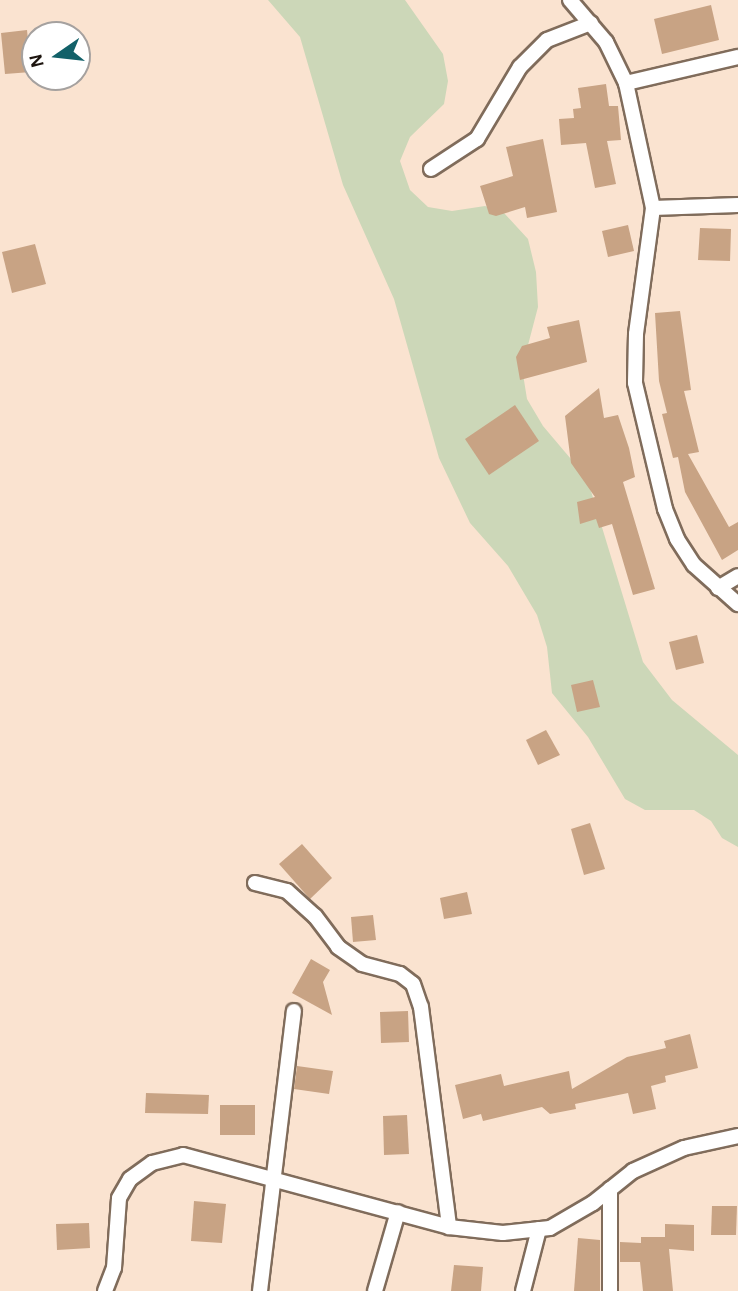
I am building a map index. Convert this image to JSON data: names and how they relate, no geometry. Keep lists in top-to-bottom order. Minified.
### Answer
{"north":"left"}
